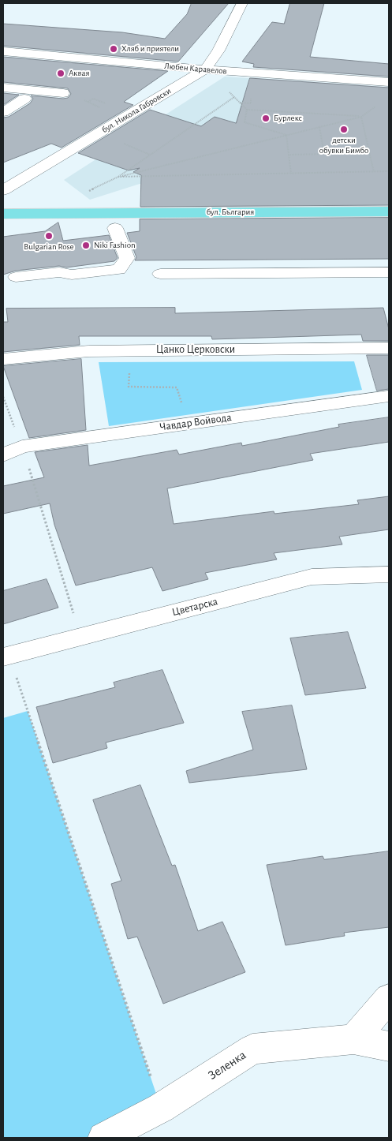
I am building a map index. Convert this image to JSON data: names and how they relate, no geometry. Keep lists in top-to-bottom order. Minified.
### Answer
{"streets":{"main road":["бул. България"],"street":["Любен Каравелов","бул. Никола Габровски","Цанко Церковски","Чавдар Войвода","Цветарска","Зеленка"]},"crossings":[["Любен Каравелов","бул. Никола Габровски"]],"places":["Хляб и приятели","Аквая","Бурлекс","детски обувки Бимбо","Bulgarian Rose","Niki Fashion"]}
